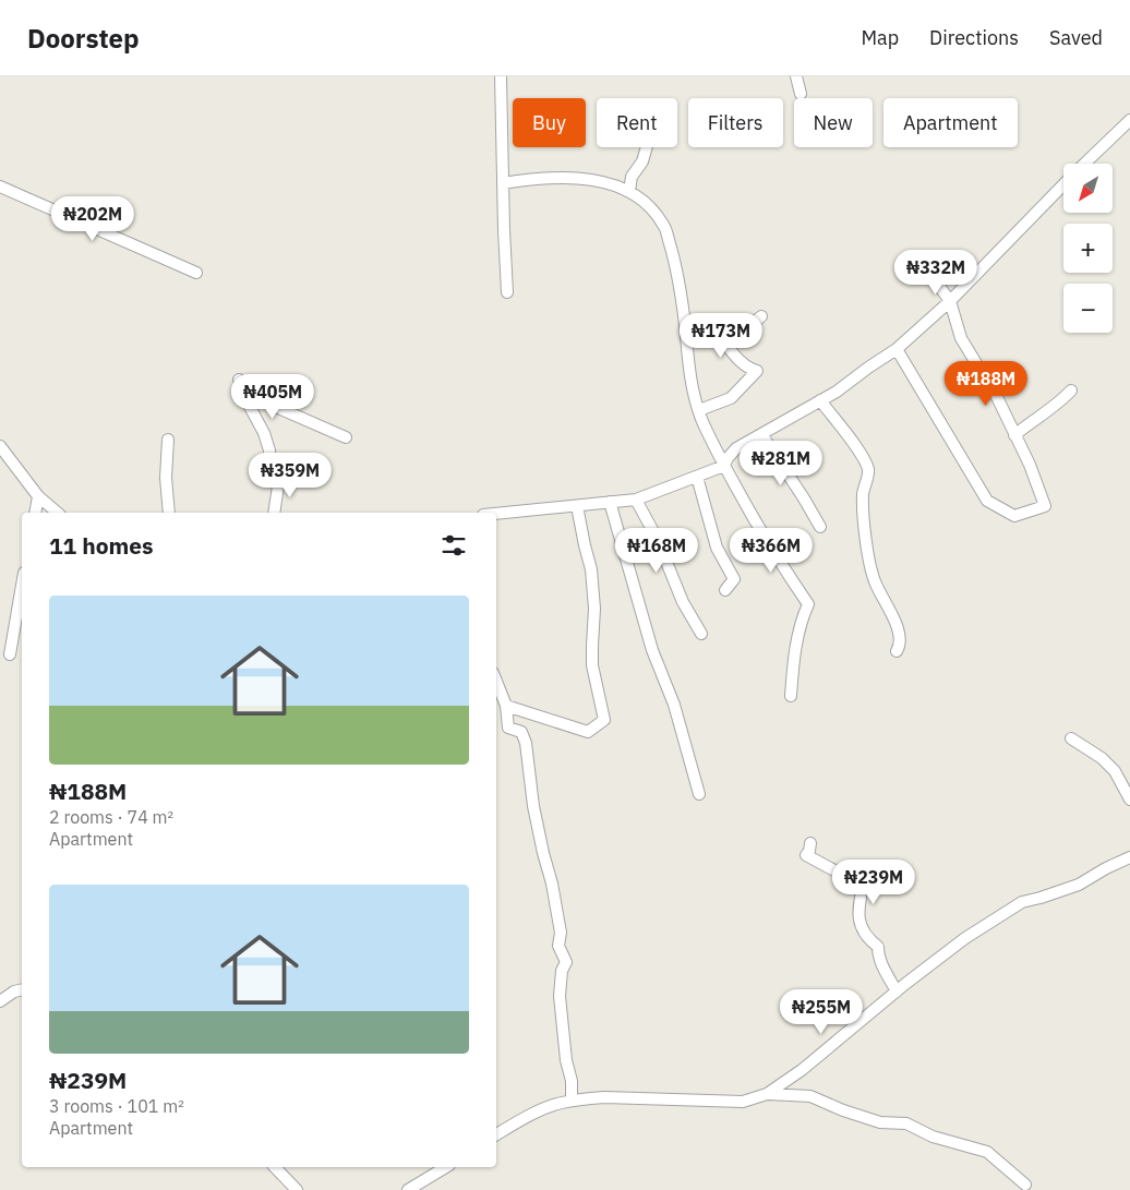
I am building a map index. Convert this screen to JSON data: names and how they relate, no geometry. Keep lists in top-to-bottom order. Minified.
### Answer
{"north":"bottom left","page":{"header":"Doorstep","nav":["Map","Directions","Saved"],"chip":["Buy","Rent","Filters","New","Apartment"],"map_buttons":["+","−"],"price":["₦202M","₦332M","₦173M","₦188M","₦405M","₦281M","₦359M","₦168M","₦366M","₦239M","₦255M"],"heading":"11 homes","list":[{"name":"₦188M","note":"2 rooms · 74 m² · Apartment"},{"name":"₦239M","note":"3 rooms · 101 m² · Apartment"}]}}
